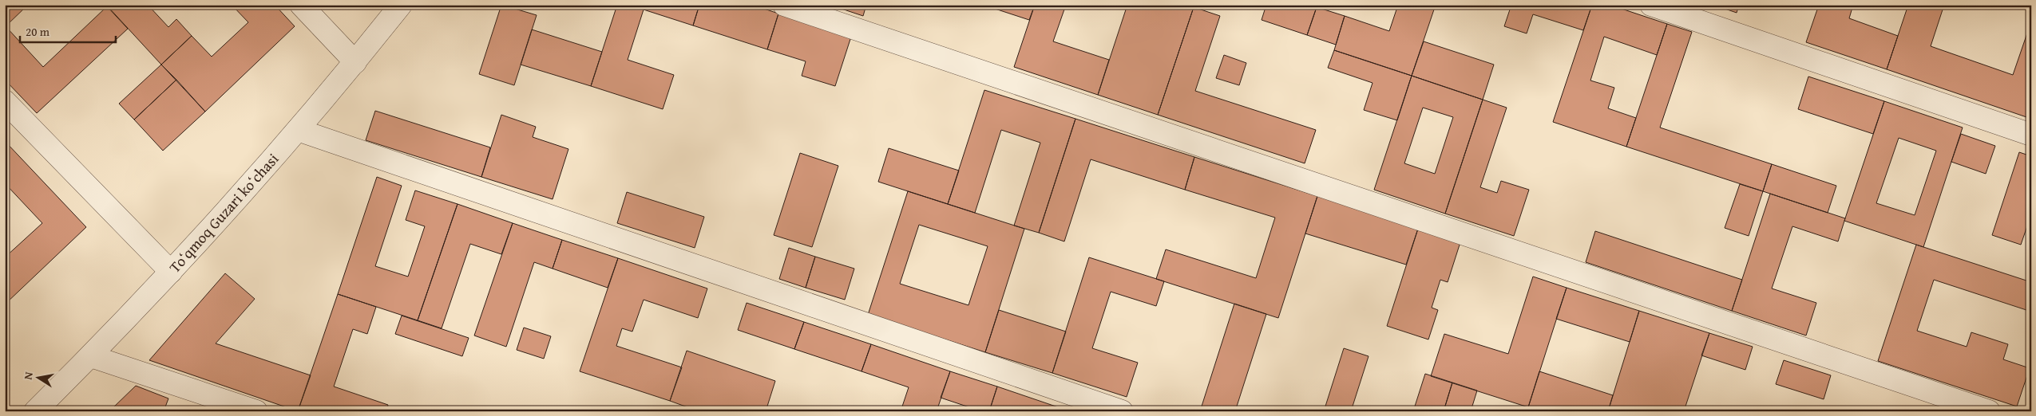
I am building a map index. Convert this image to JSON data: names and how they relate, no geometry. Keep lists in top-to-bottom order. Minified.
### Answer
{"streets":{"street":["Toʻqmoq Guzari koʻchasi"]},"scale_bar":"20 m","north":"left"}
